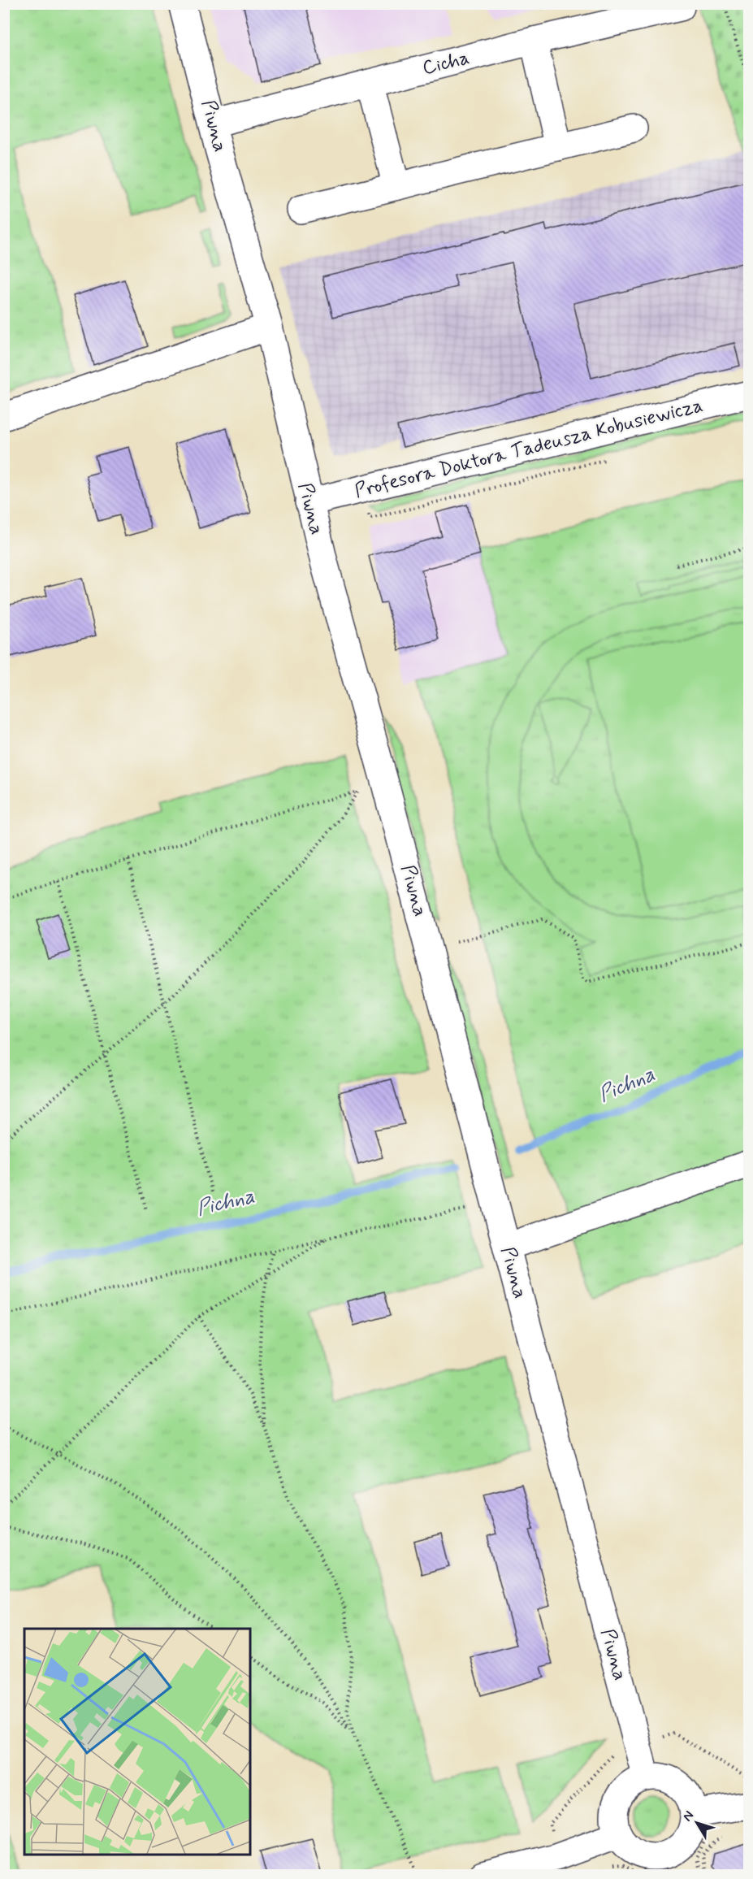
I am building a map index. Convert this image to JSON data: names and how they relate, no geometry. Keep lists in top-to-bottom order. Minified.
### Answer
{"streets":{"street":["Cicha","Piwna","Profesora Doktora Tadeusza Kobusiewicza"]},"crossings":[["Cicha","Piwna"],["Piwna","Profesora Doktora Tadeusza Kobusiewicza"]],"water":["Pichna"],"north":"top left"}
